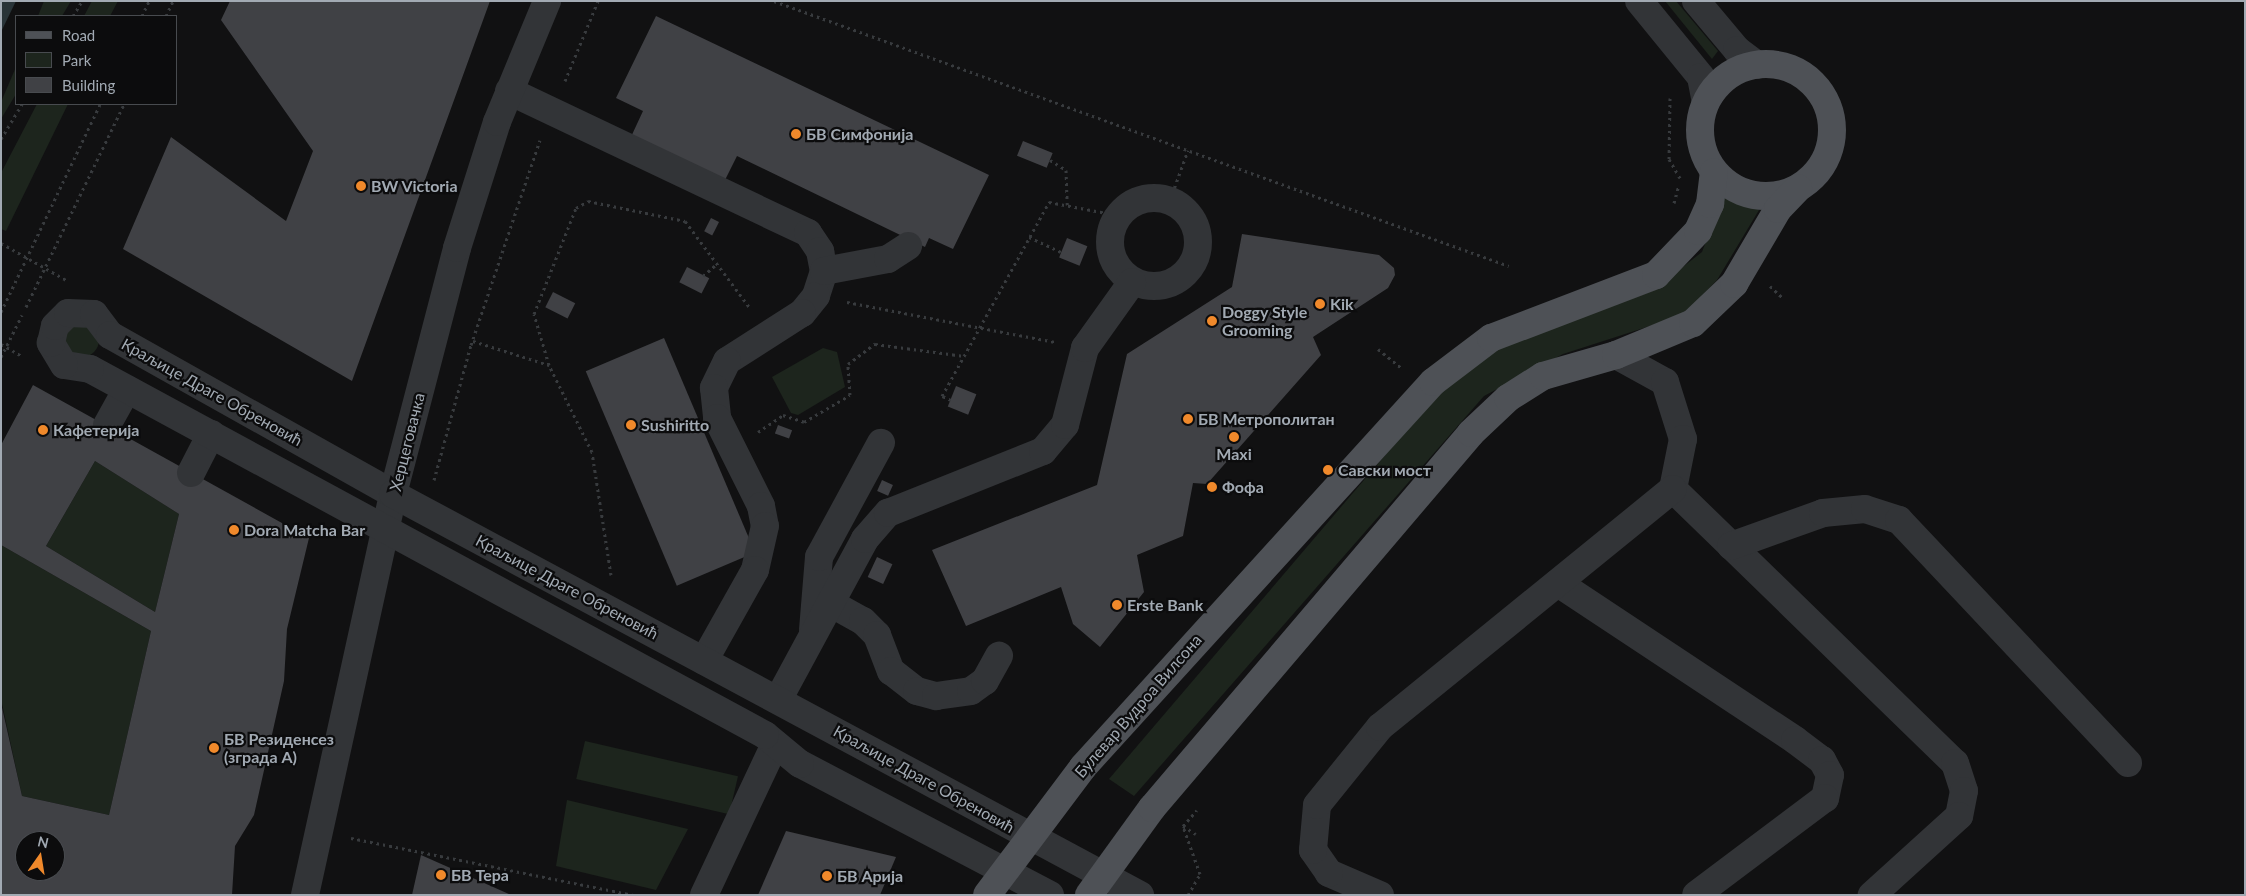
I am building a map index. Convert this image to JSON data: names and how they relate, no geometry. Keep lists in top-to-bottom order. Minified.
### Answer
{"streets":{"main road":["Булевар Вудроа Вилсона"],"street":["Краљице Драге Обреновић","Херцеговачка"]},"crossings":[["Краљице Драге Обреновић","Херцеговачка"],["Краљице Драге Обреновић","Булевар Вудроа Вилсона"]],"places":["БВ Симфонија","BW Victoria","Kik","Doggy Style Grooming","БВ Метрополитан","Sushiritto","Кафетерија","Maxi","Савски мост","Фофа","Dora Matcha Bar","Erste Bank","БВ Резиденсез (зграда А)","БВ Тера","БВ Арија"],"legend":["Road","Park","Building"],"north":"top"}
